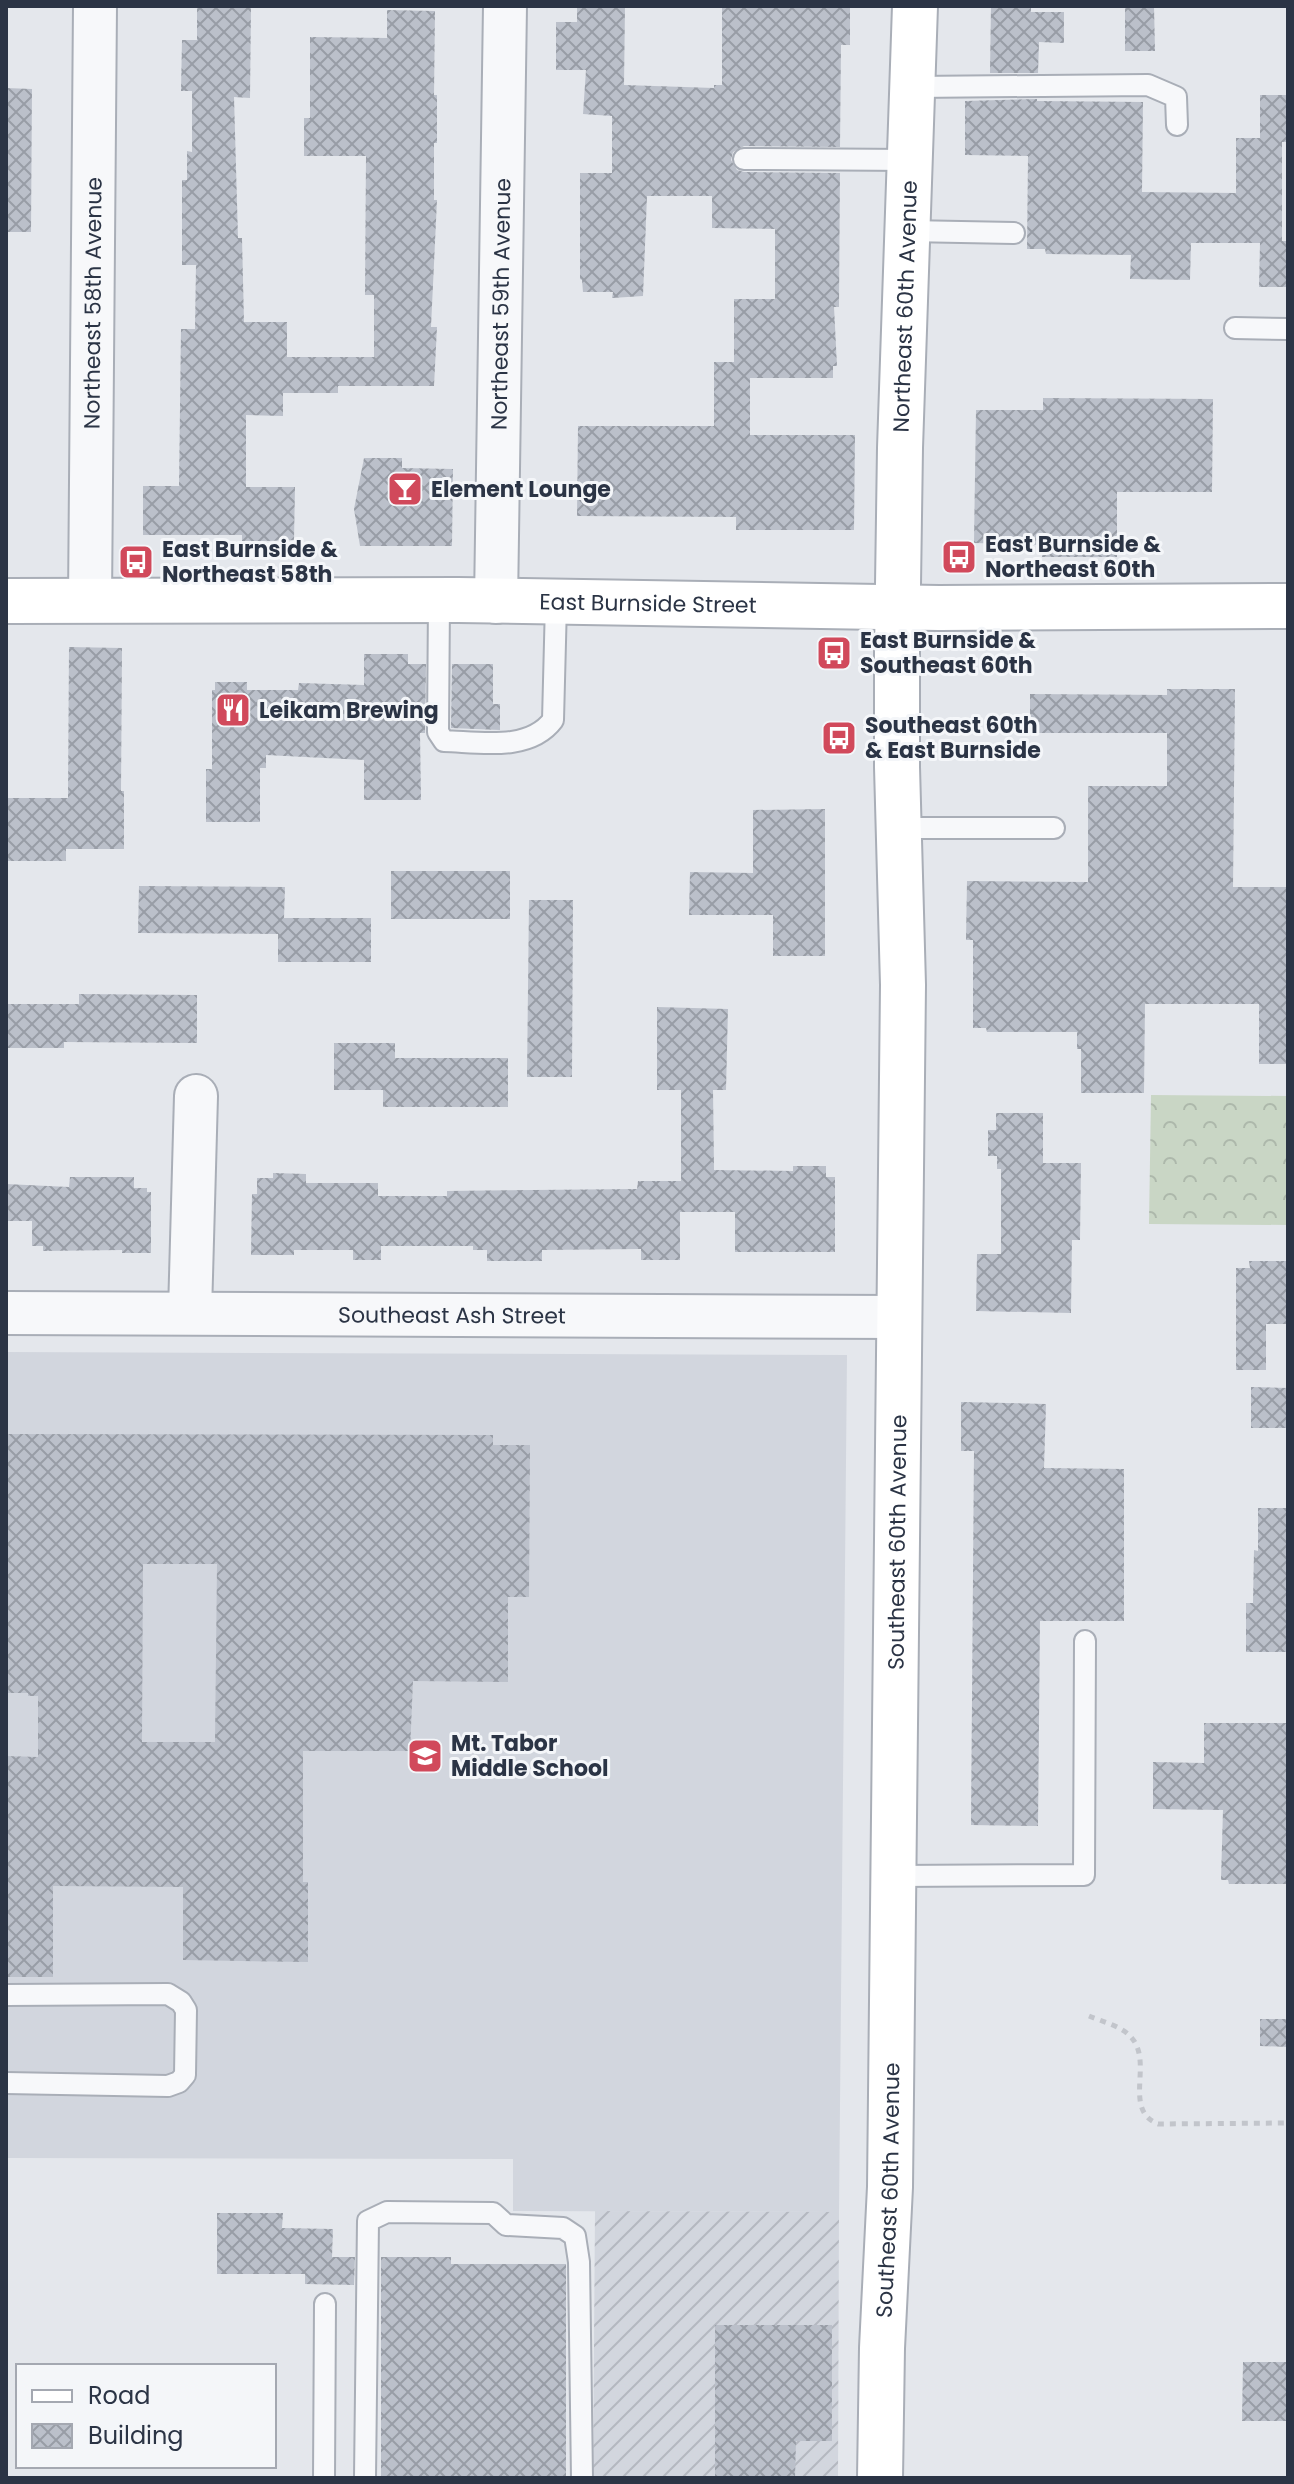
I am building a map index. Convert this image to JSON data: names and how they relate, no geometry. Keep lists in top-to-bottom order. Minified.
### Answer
{"streets":{"main road":["Northeast 60th Avenue","East Burnside Street","Southeast 60th Avenue"],"street":["Northeast 58th Avenue","Northeast 59th Avenue","Southeast Ash Street"]},"crossings":[["Northeast 58th Avenue","East Burnside Street"],["Northeast 59th Avenue","East Burnside Street"],["Northeast 60th Avenue","East Burnside Street"],["Northeast 60th Avenue","Southeast 60th Avenue"],["East Burnside Street","Southeast 60th Avenue"],["Southeast Ash Street","Southeast 60th Avenue"]],"places":{"bar":["Element Lounge"],"bus stop":["East Burnside & Northeast 60th","East Burnside & Northeast 58th","East Burnside & Southeast 60th","Southeast 60th & East Burnside"],"restaurant":["Leikam Brewing"],"school or university":["Mt. Tabor Middle School"]},"legend":["Road","Building"]}
